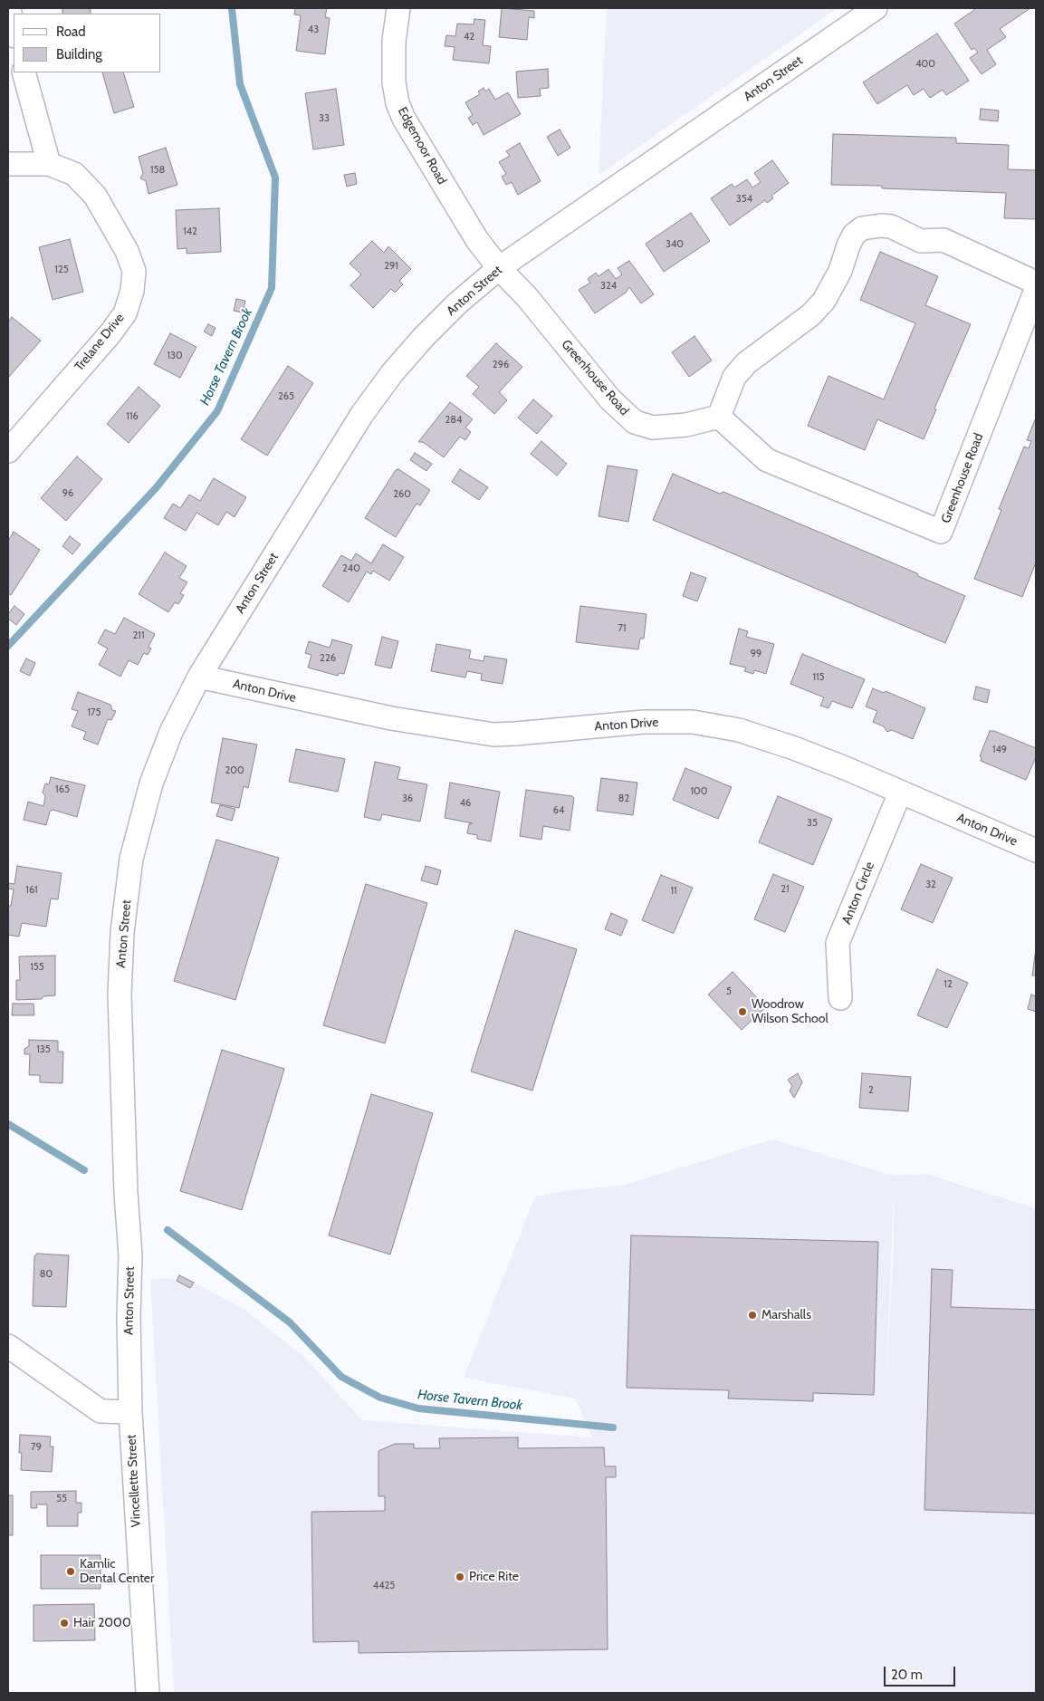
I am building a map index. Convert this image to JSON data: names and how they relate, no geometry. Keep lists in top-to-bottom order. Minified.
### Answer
{"streets":{"street":["Anton Street","Edgemoor Road","Trelane Drive","Greenhouse Road","Anton Drive","Anton Circle","Vincellette Street"]},"crossings":[["Anton Street","Edgemoor Road"],["Anton Street","Greenhouse Road"],["Anton Street","Anton Drive"],["Anton Street","Vincellette Street"],["Edgemoor Road","Greenhouse Road"],["Anton Drive","Anton Circle"]],"water":["Horse Tavern Brook"],"places":["Woodrow Wilson School","Marshalls","Kamlic Dental Center","Price Rite","Hair 2000"],"house_numbers":["43","42","400","33","158","354","142","340","291","125","324","130","296","265","116","284","96","260","240","71","211","99","226","115","175","149","200","165","100","36","82","46","64","35","32","21","161","11","155","12","5","135","2","80","79","55","4425"],"legend":["Road","Building"],"scale_bar":"20 m"}
